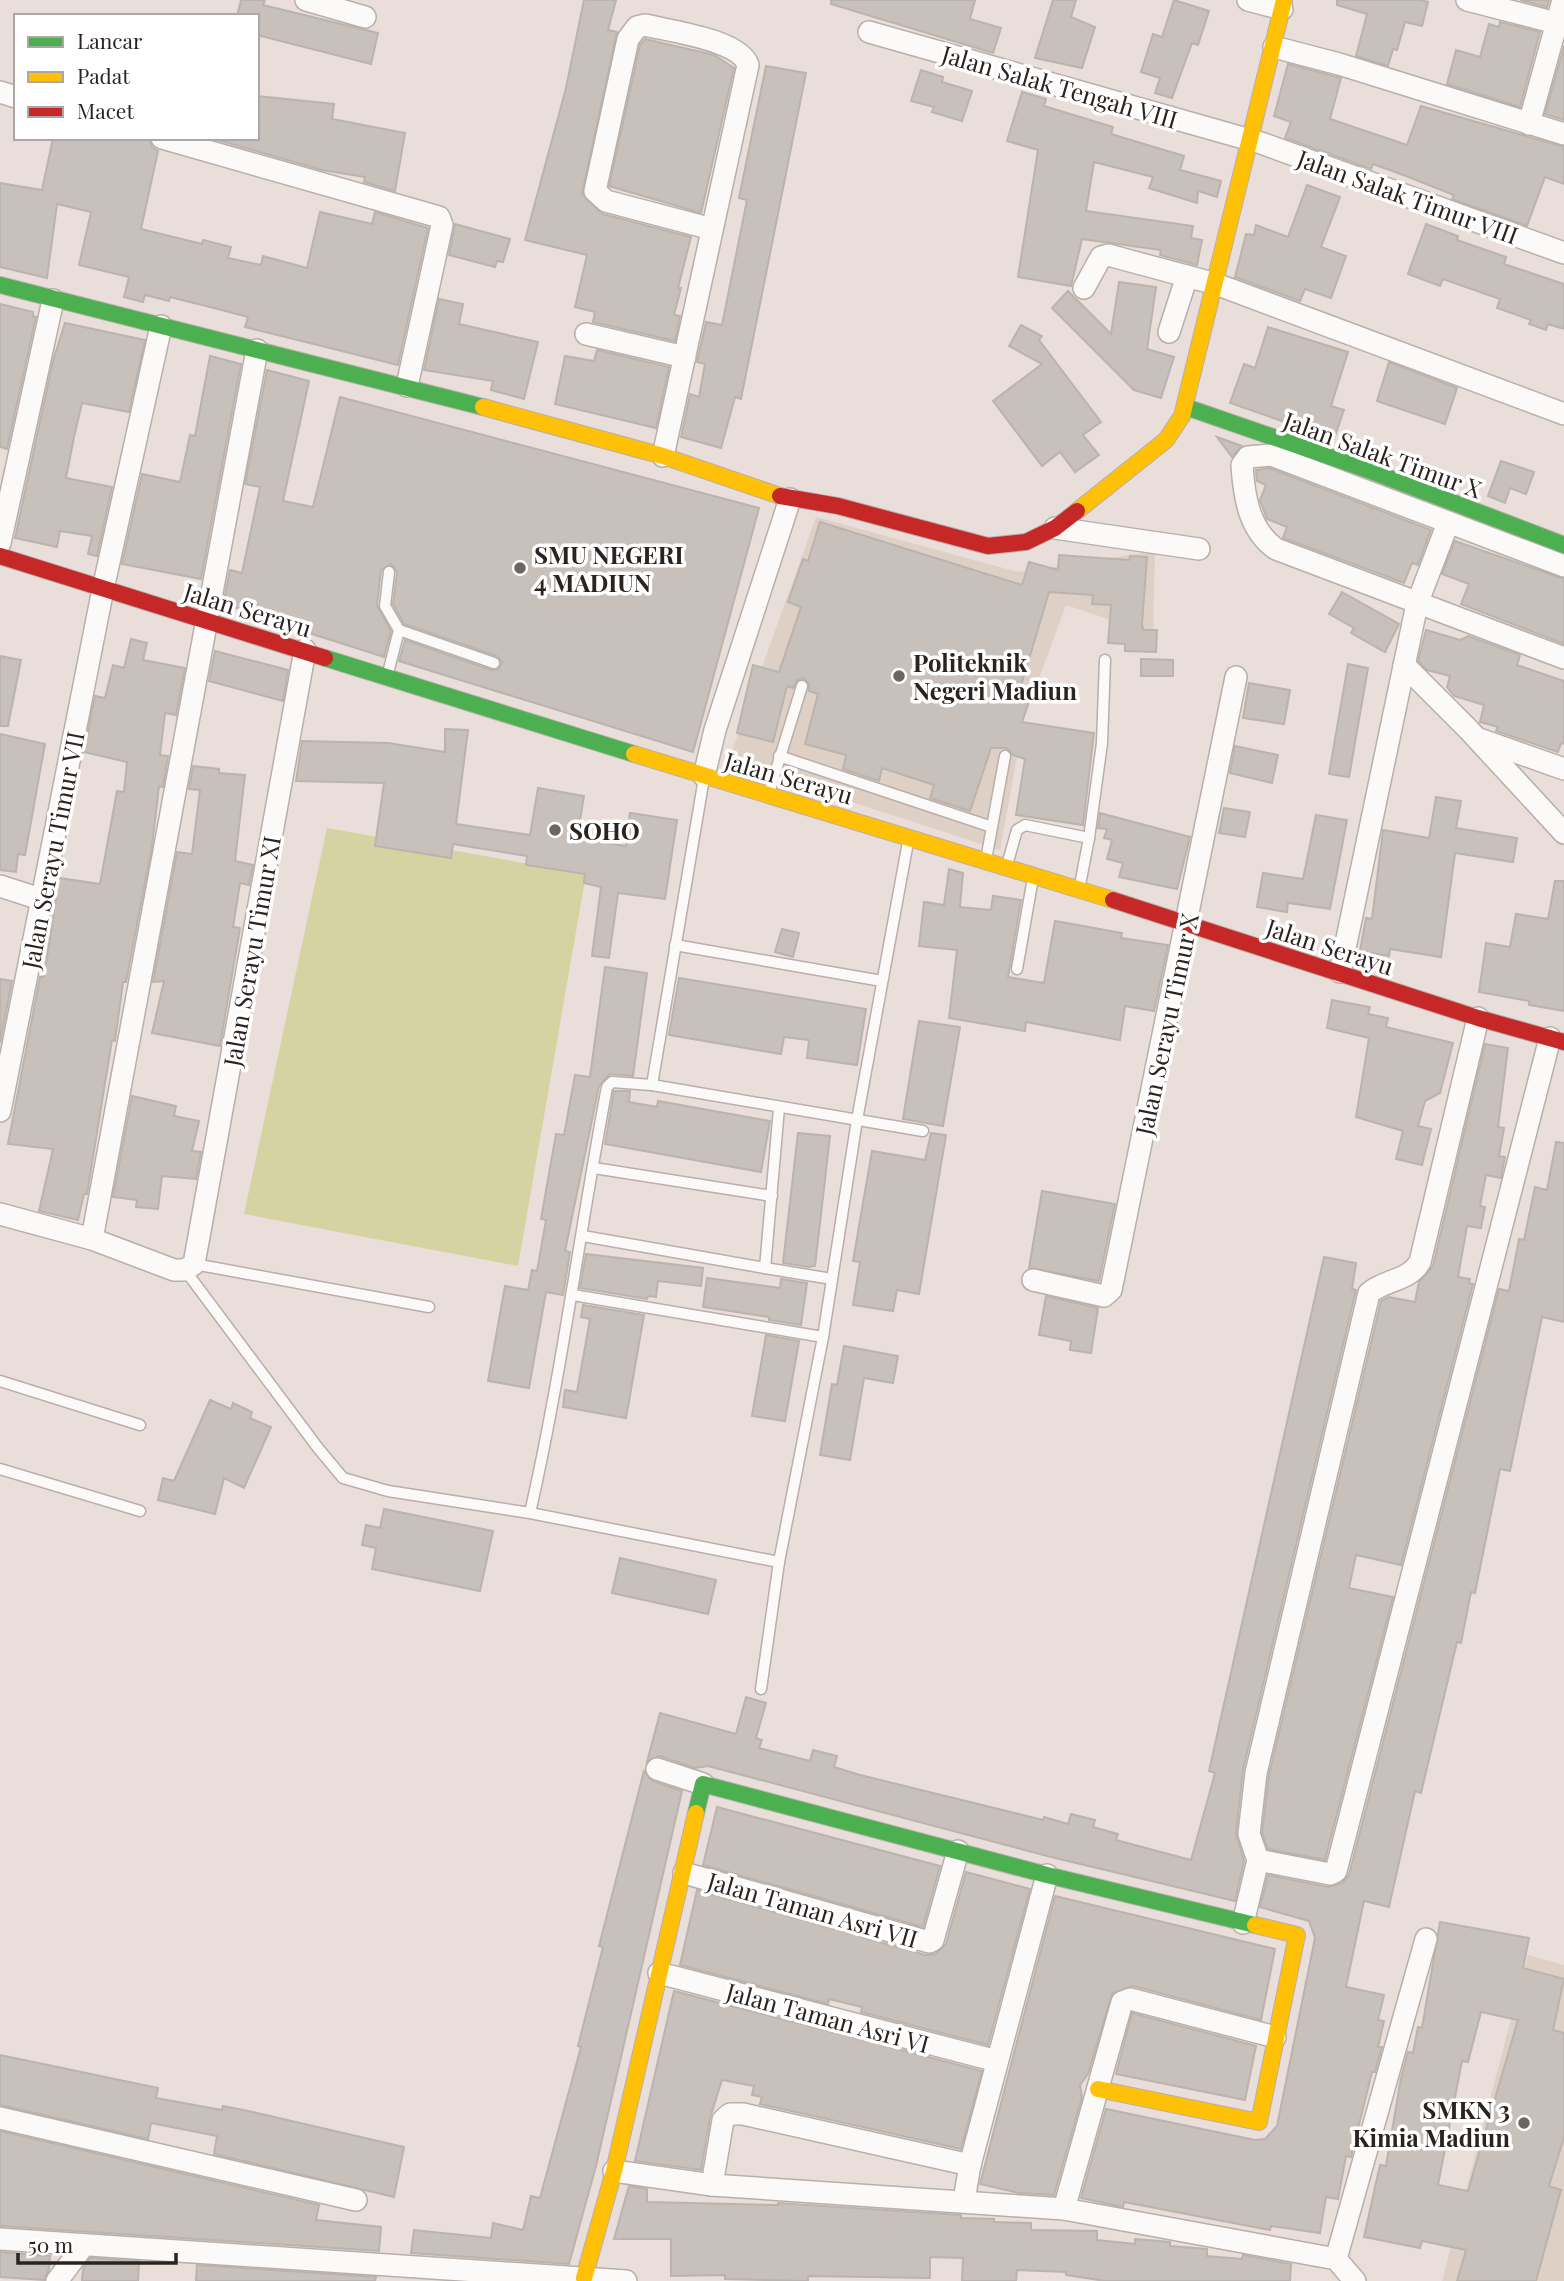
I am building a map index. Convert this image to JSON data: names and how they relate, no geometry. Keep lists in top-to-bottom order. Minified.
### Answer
{"streets":{"street":["Jalan Salak Tengah VIII","Jalan Salak Timur VIII","Jalan Salak Timur X","Jalan Serayu","Jalan Serayu Timur VII","Jalan Serayu Timur XI","Jalan Serayu Timur X","Jalan Taman Asri VII","Jalan Taman Asri VI"]},"crossings":[["Jalan Salak Tengah VIII","Jalan Salak Timur VIII"],["Jalan Serayu","Jalan Serayu Timur VII"],["Jalan Serayu","Jalan Serayu Timur XI"],["Jalan Serayu","Jalan Serayu Timur X"]],"places":["SMU NEGERI 4 MADIUN","Politeknik Negeri Madiun","SOHO","SMKN 3 Kimia Madiun"],"legend":["Lancar","Padat","Macet"],"scale_bar":"50 m"}
